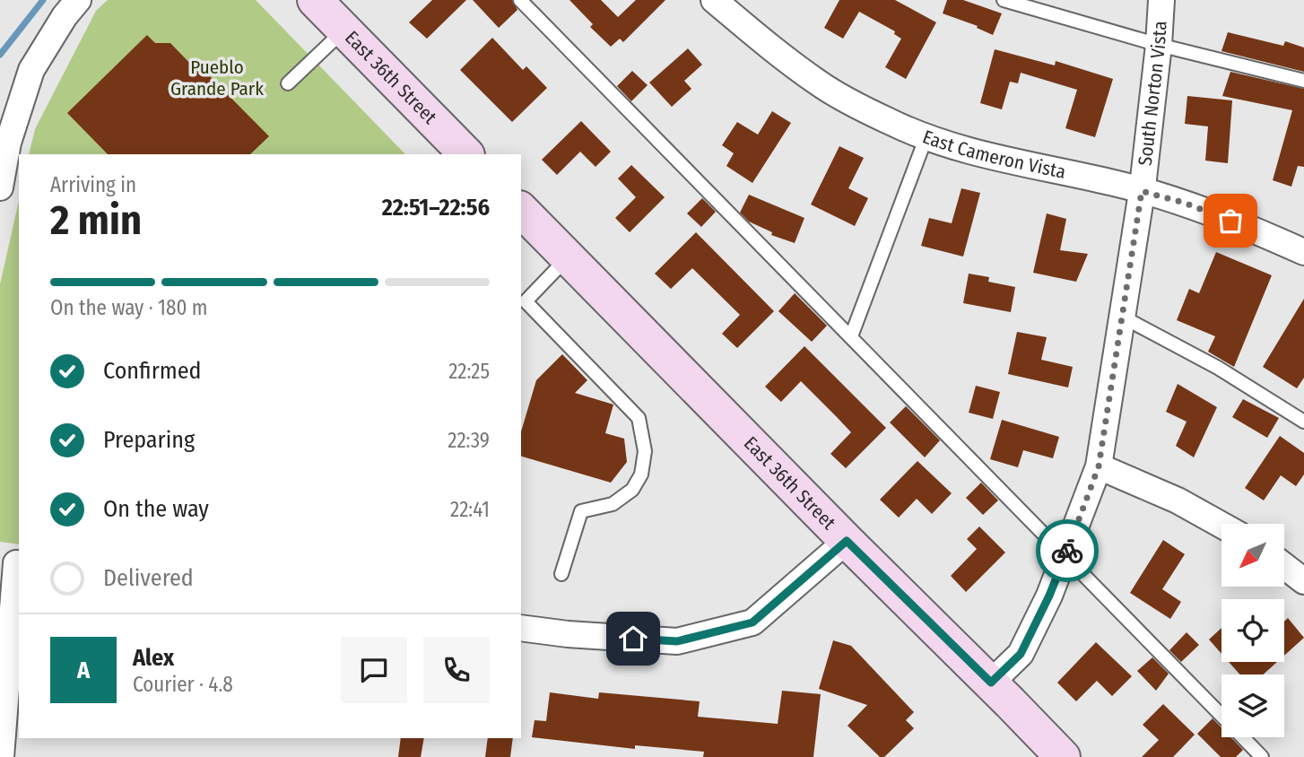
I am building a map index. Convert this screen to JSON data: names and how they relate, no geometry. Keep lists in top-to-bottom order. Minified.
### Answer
{"streets":{"main road":["East 36th Street"],"street":["South Norton Vista","East Cameron Vista"]},"crossings":[["East 36th Street","South Norton Vista"],["South Norton Vista","East Cameron Vista"]],"parks":["Pueblo Grande Park"],"north":"bottom left","page":{"heading":["2 min","Arriving in","22:51–22:56"],"panel":["Alex","Courier · 4.8"],"bar":"On the way · 180 m","list":[["Confirmed","22:25"],["Preparing","22:39"],["On the way","22:41"],"Delivered"],"round":"A"}}
